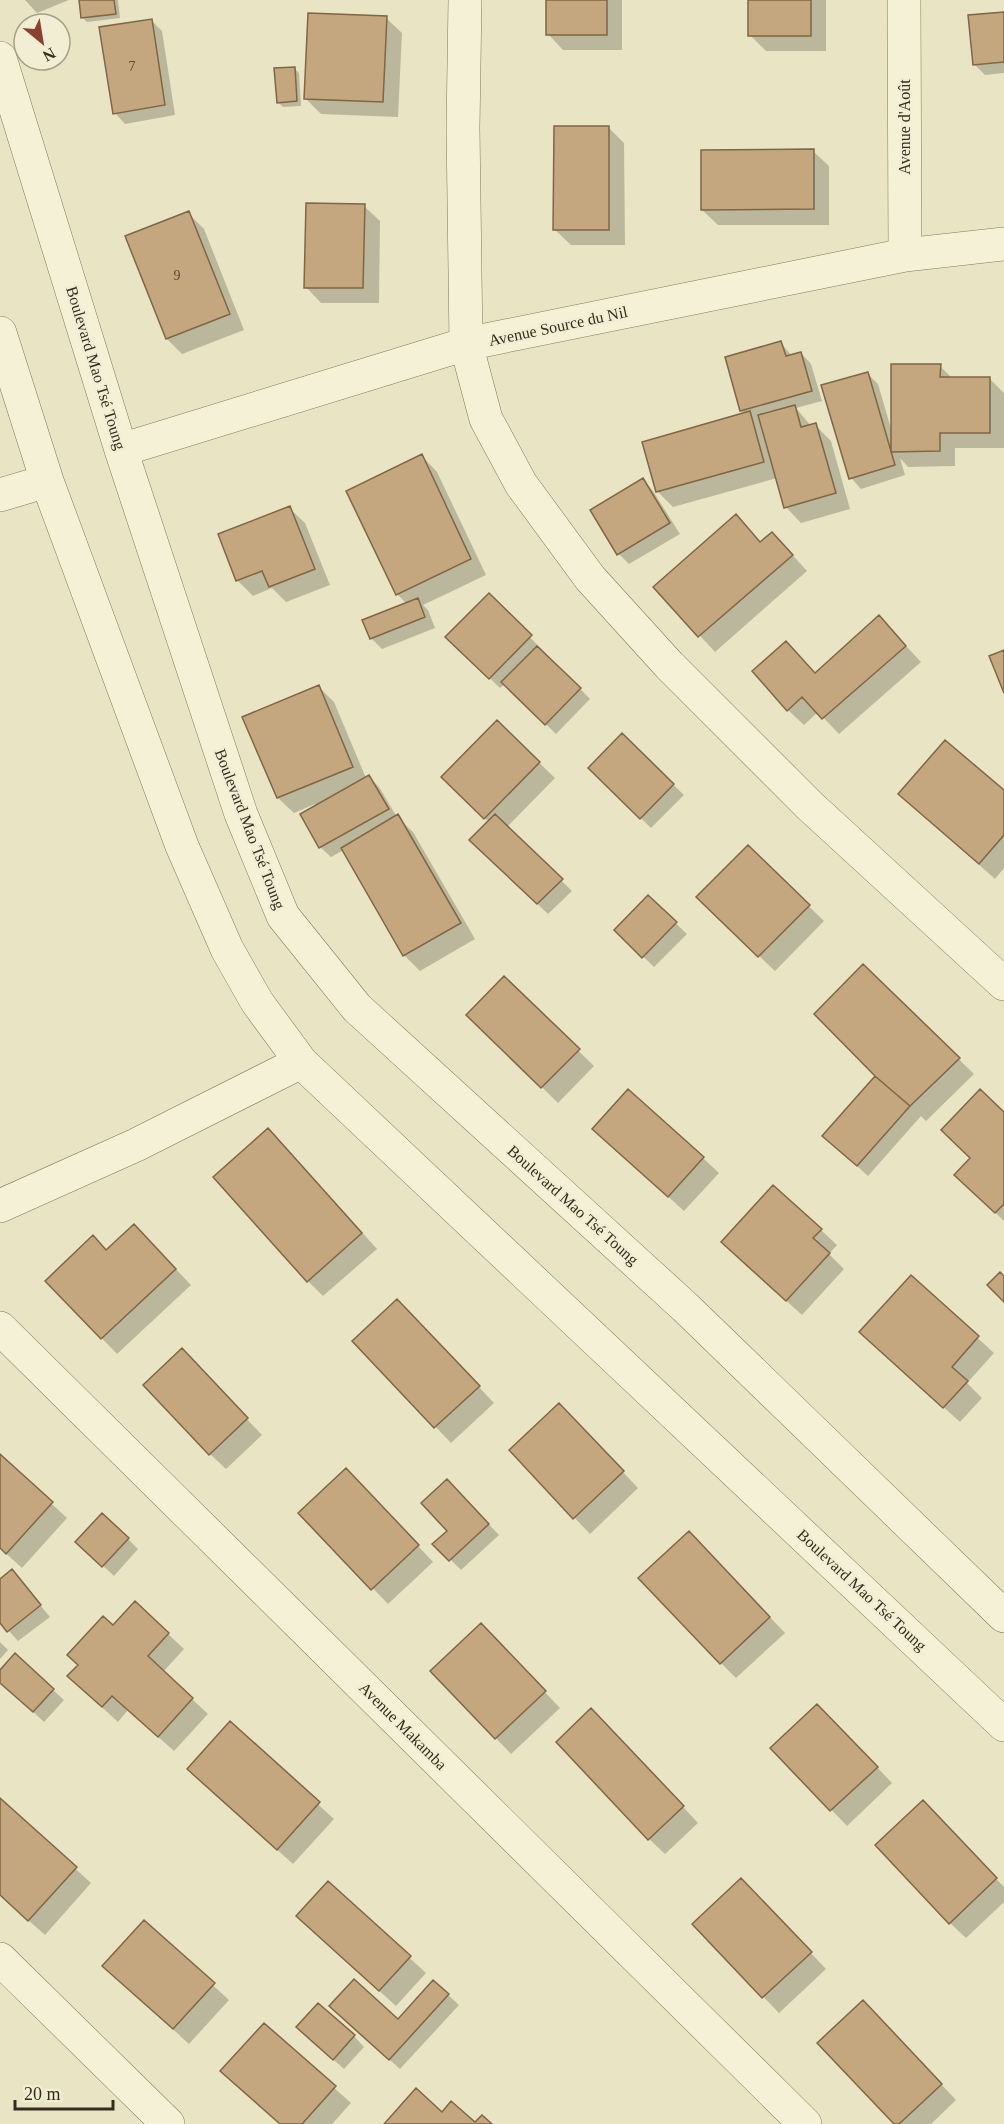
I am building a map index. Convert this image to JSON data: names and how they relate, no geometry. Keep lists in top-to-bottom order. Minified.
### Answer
{"streets":{"street":["Avenue d'Août","Avenue Source du Nil","Boulevard Mao Tsé Toung","Avenue Makamba"]},"crossings":[["Avenue d'Août","Avenue Source du Nil"],["Avenue Source du Nil","Boulevard Mao Tsé Toung"]],"house_numbers":["7","9"],"scale_bar":"20 m","north":"bottom right"}
